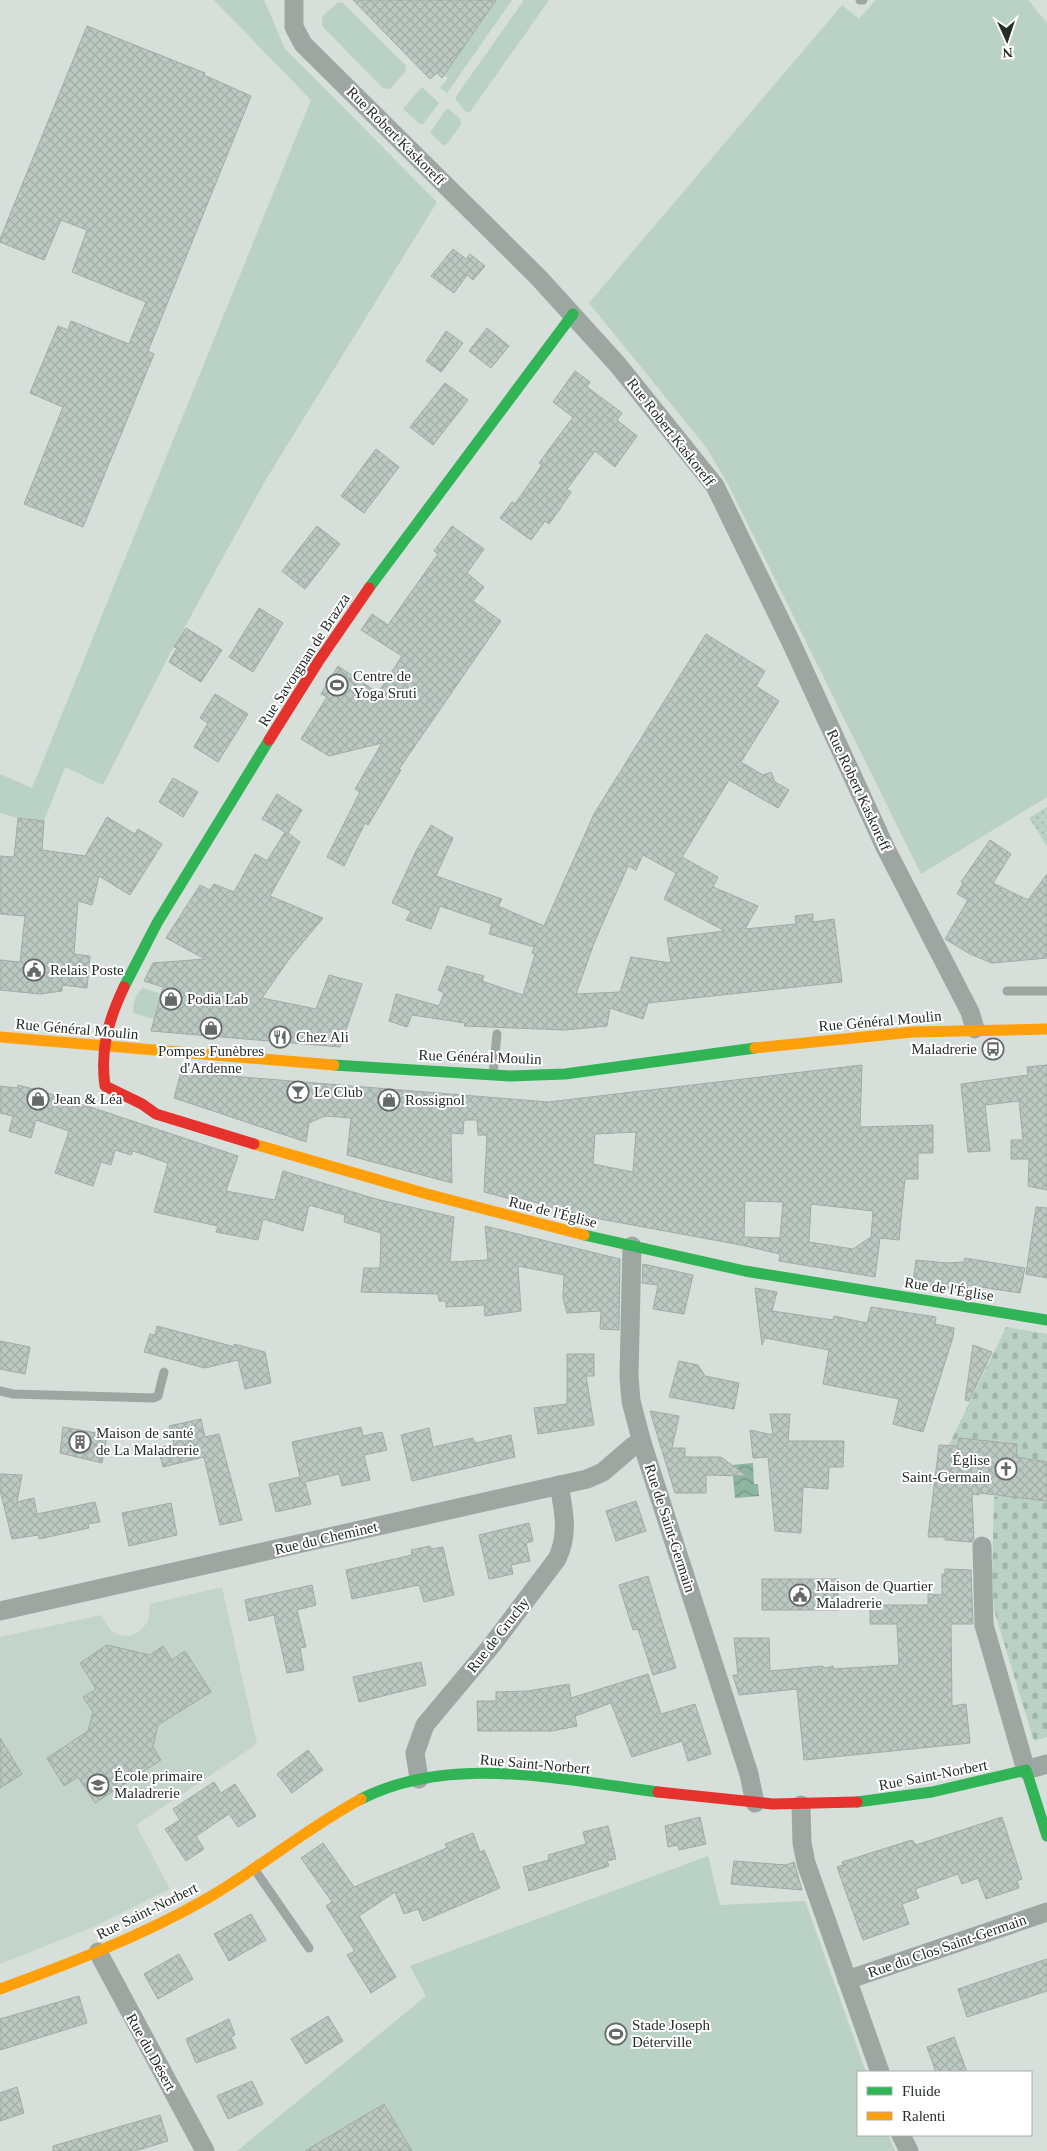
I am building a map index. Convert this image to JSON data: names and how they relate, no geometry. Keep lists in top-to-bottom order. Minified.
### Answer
{"streets":{"street":["Rue Robert Kaskoreff","Rue Savorgnan de Brazza","Rue Général Moulin","Rue de l'Église","Rue de Saint-Germain","Rue du Cheminet","Rue de Gruchy","Rue Saint-Norbert","Rue du Clos Saint-Germain","Rue du Désert"]},"crossings":[["Rue Robert Kaskoreff","Rue Savorgnan de Brazza"],["Rue Robert Kaskoreff","Rue Général Moulin"],["Rue Savorgnan de Brazza","Rue Général Moulin"],["Rue Savorgnan de Brazza","Rue de l'Église"],["Rue Général Moulin","Rue de l'Église"],["Rue de l'Église","Rue de Saint-Germain"],["Rue de Saint-Germain","Rue du Cheminet"],["Rue de Saint-Germain","Rue Saint-Norbert"],["Rue du Cheminet","Rue de Gruchy"],["Rue de Gruchy","Rue Saint-Norbert"],["Rue Saint-Norbert","Rue du Clos Saint-Germain"],["Rue Saint-Norbert","Rue du Désert"]],"places":{"sports":["Centre de Yoga Sruti","Stade Joseph Déterville"],"public building":["Relais Poste","Maison de Quartier Maladrerie"],"shop":["Podia Lab","Pompes Funèbres d'Ardenne","Jean & Léa","Rossignol"],"restaurant":["Chez Ali"],"bus stop":["Maladrerie"],"bar":["Le Club"],"building":["Maison de santé de La Maladrerie"],"church":["Église Saint-Germain"],"school or university":["École primaire Maladrerie"]},"legend":["Fluide","Ralenti"],"north":"bottom"}
